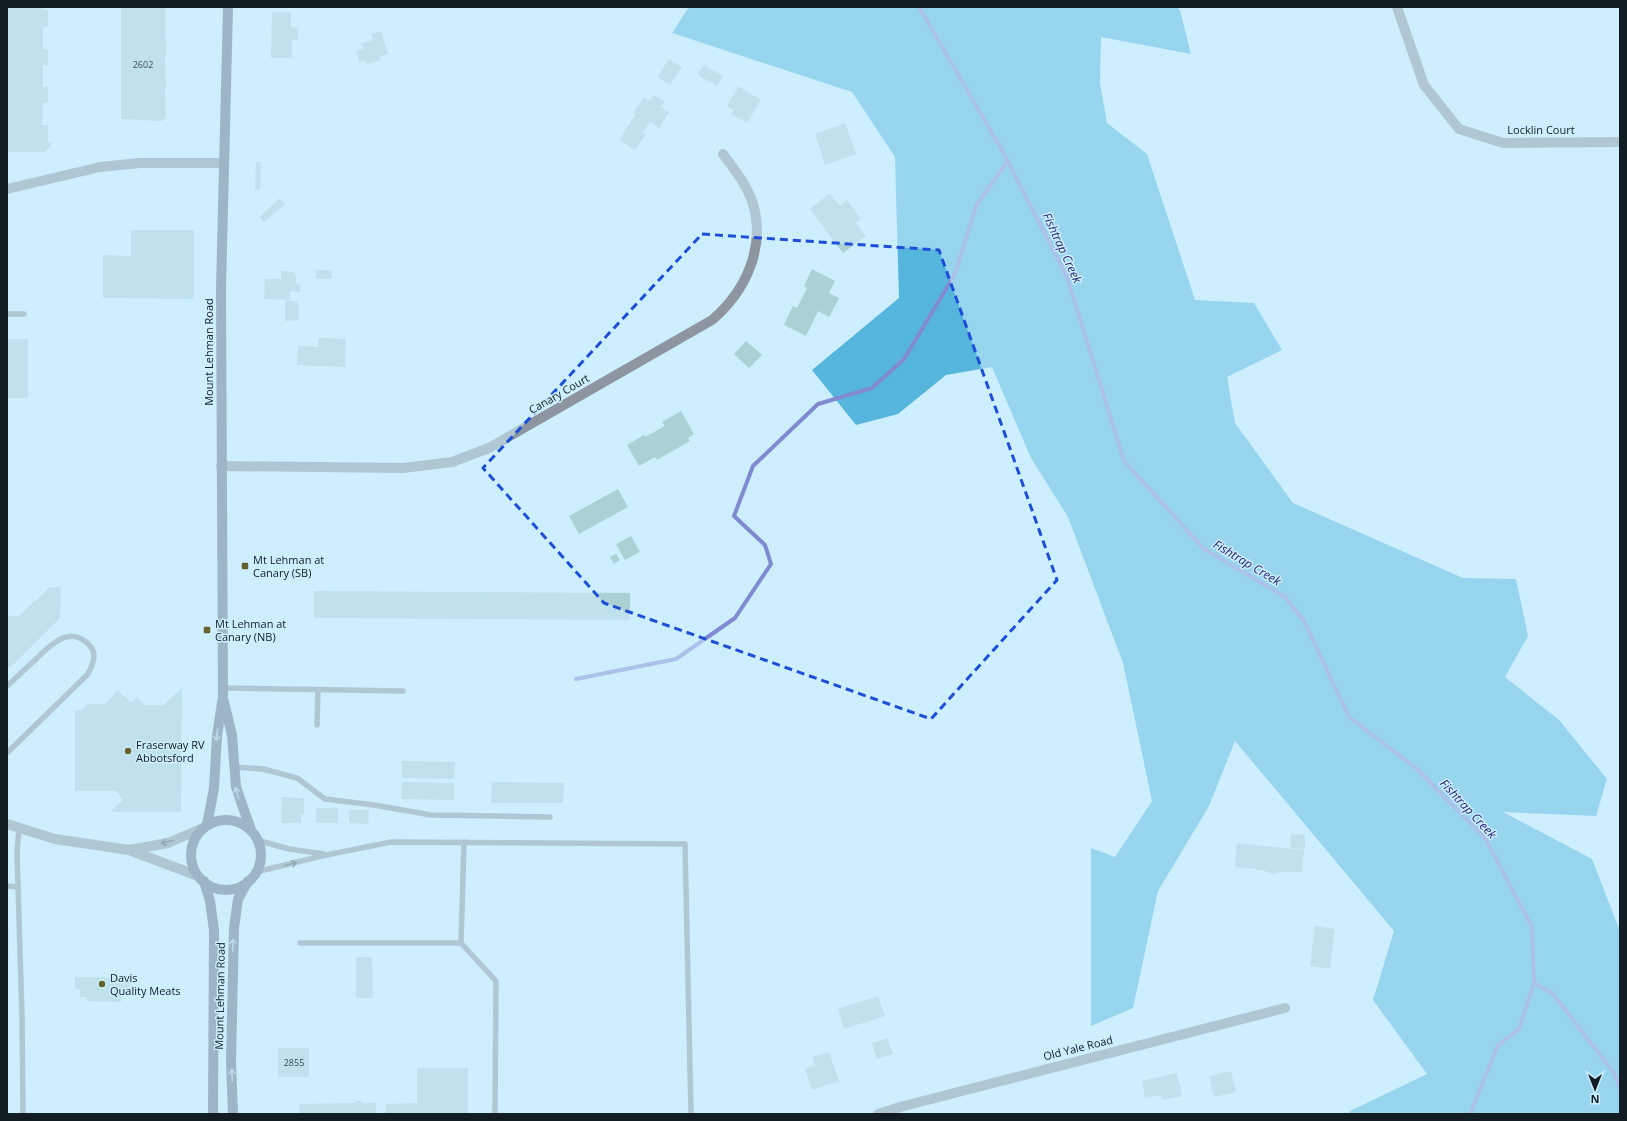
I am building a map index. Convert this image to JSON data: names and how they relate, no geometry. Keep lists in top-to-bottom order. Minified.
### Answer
{"streets":{"main road":["Mount Lehman Road"],"street":["Locklin Court","Canary Court","Old Yale Road"]},"crossings":[["Mount Lehman Road","Canary Court"]],"water":["Fishtrap Creek"],"places":{"transit":["Mt Lehman at Canary (SB)","Mt Lehman at Canary (NB)"],"other":["Fraserway RV Abbotsford","Davis Quality Meats"]},"house_numbers":["2602","2855"],"north":"bottom"}
